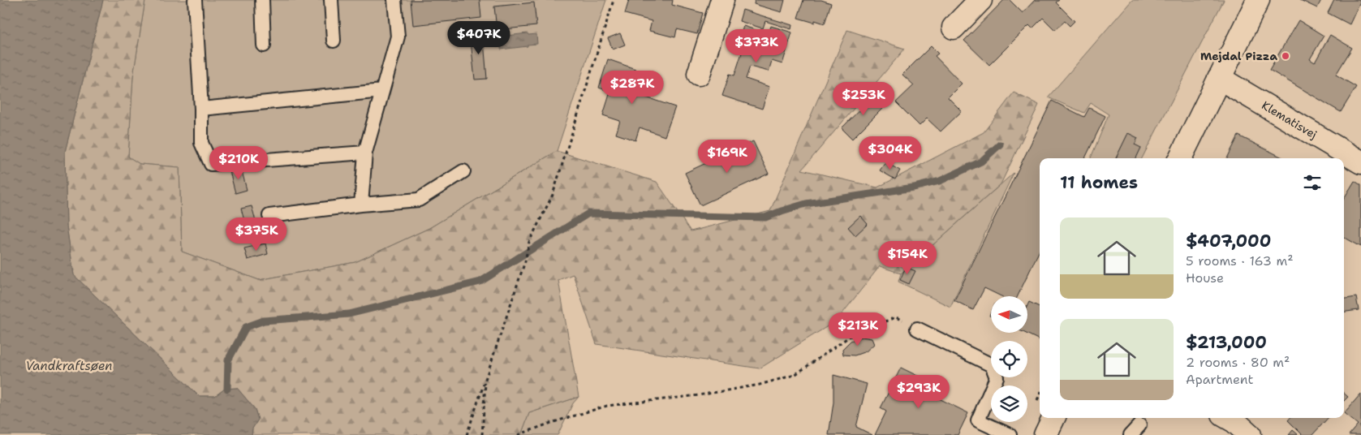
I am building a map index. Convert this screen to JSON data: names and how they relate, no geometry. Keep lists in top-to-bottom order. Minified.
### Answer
{"streets":{"street":["Klematisvej"]},"water":["Vandkraftsøen"],"places":["Mejdal Pizza"],"north":"left","page":{"price":["$407K","$373K","$287K","$253K","$304K","$169K","$210K","$375K","$154K","$213K","$293K"],"heading":"11 homes","list":[{"name":"$407,000","note":"5 rooms · 163 m² · House"},{"name":"$213,000","note":"2 rooms · 80 m² · Apartment"}]}}
